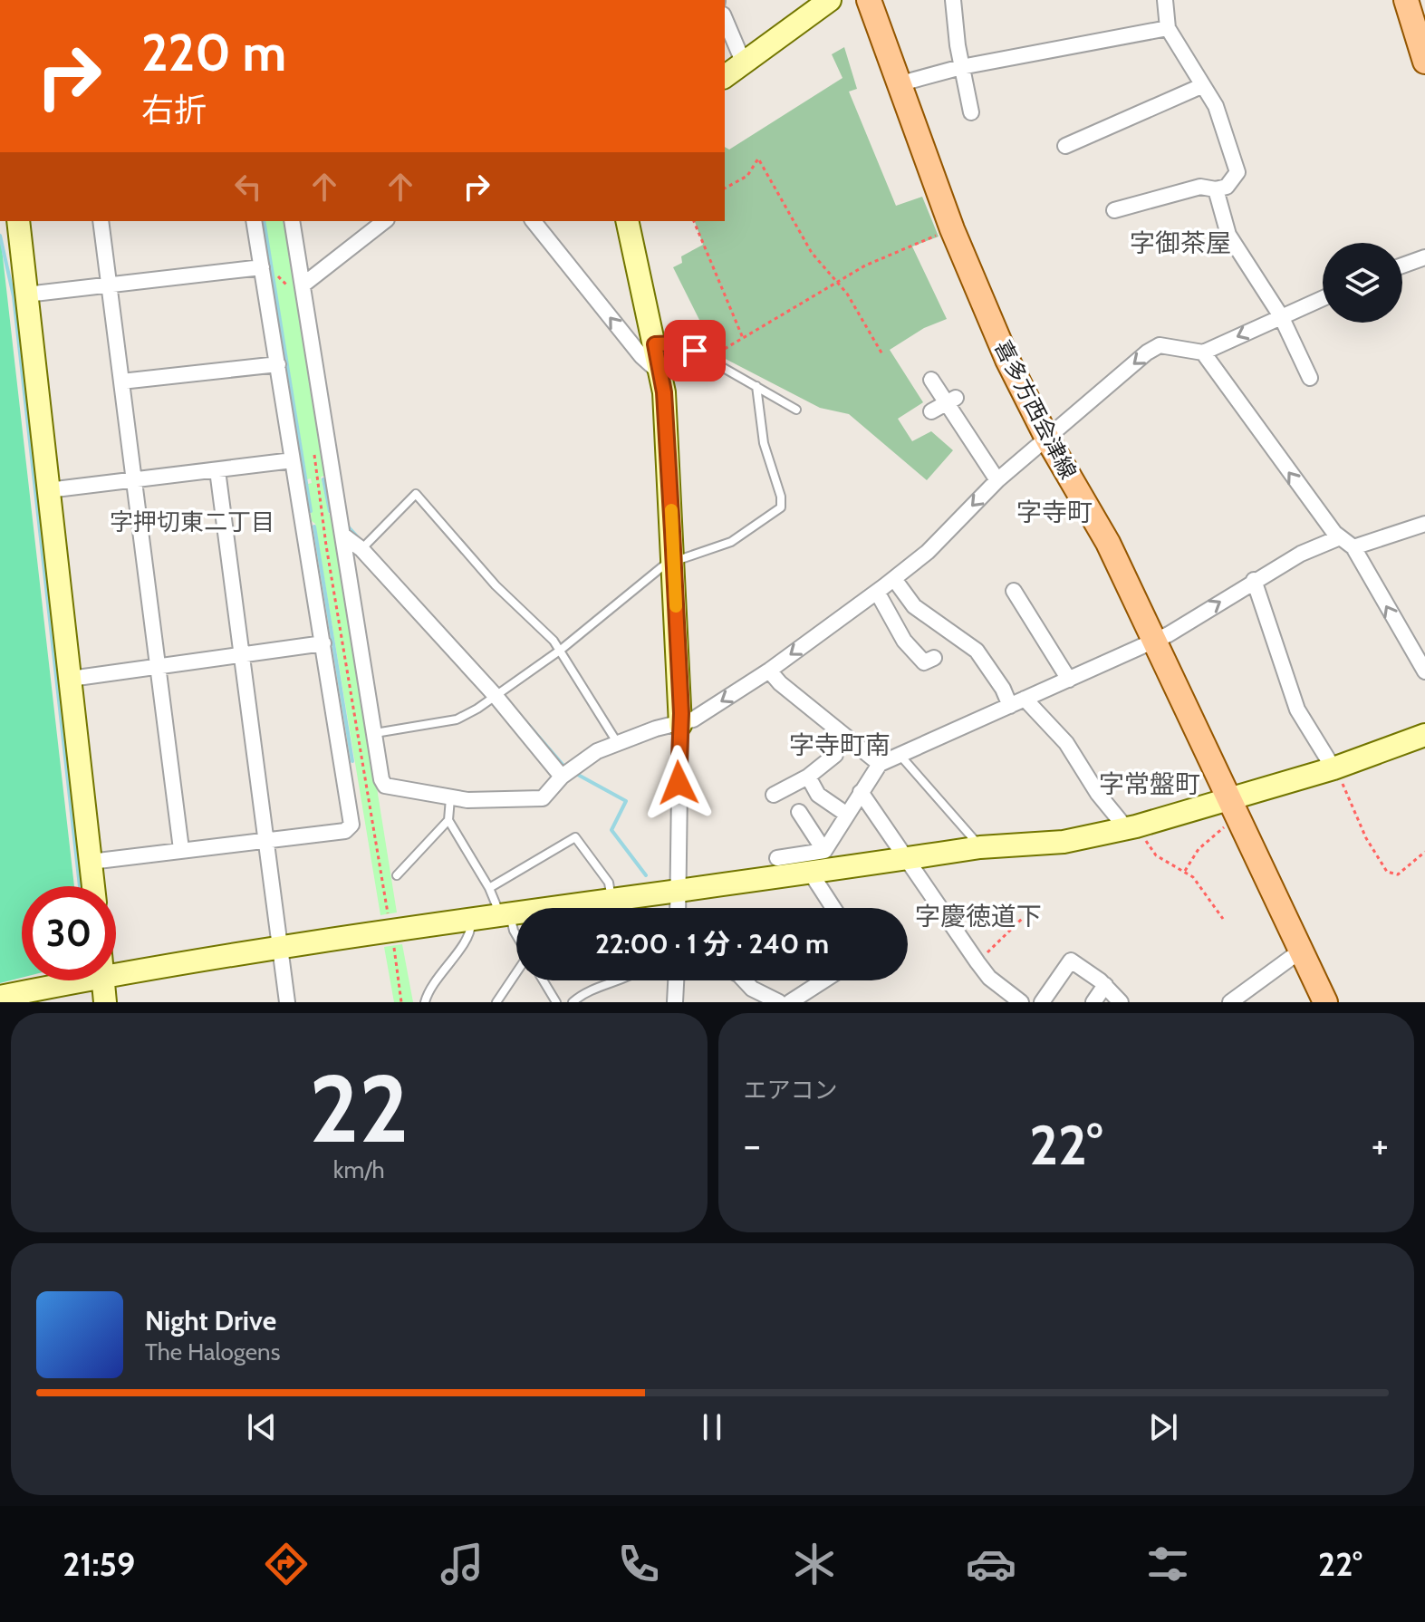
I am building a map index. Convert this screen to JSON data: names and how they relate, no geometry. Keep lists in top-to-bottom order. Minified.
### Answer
{"streets":{"main road":["喜多方西会津線"]},"districts":["字御茶屋","字寺町","字押切東二丁目","字寺町南","字常盤町","字慶徳道下"],"page":{"turn":["220 m","右折"],"limit":"30","trip":"22:00 · 1 分 · 240 m","tile":[["22","km/h"],"エアコン"],"heat":["−","22°","+"],"song":["Night Drive","The Halogens"],"tabs":["21:59","22°"]}}
